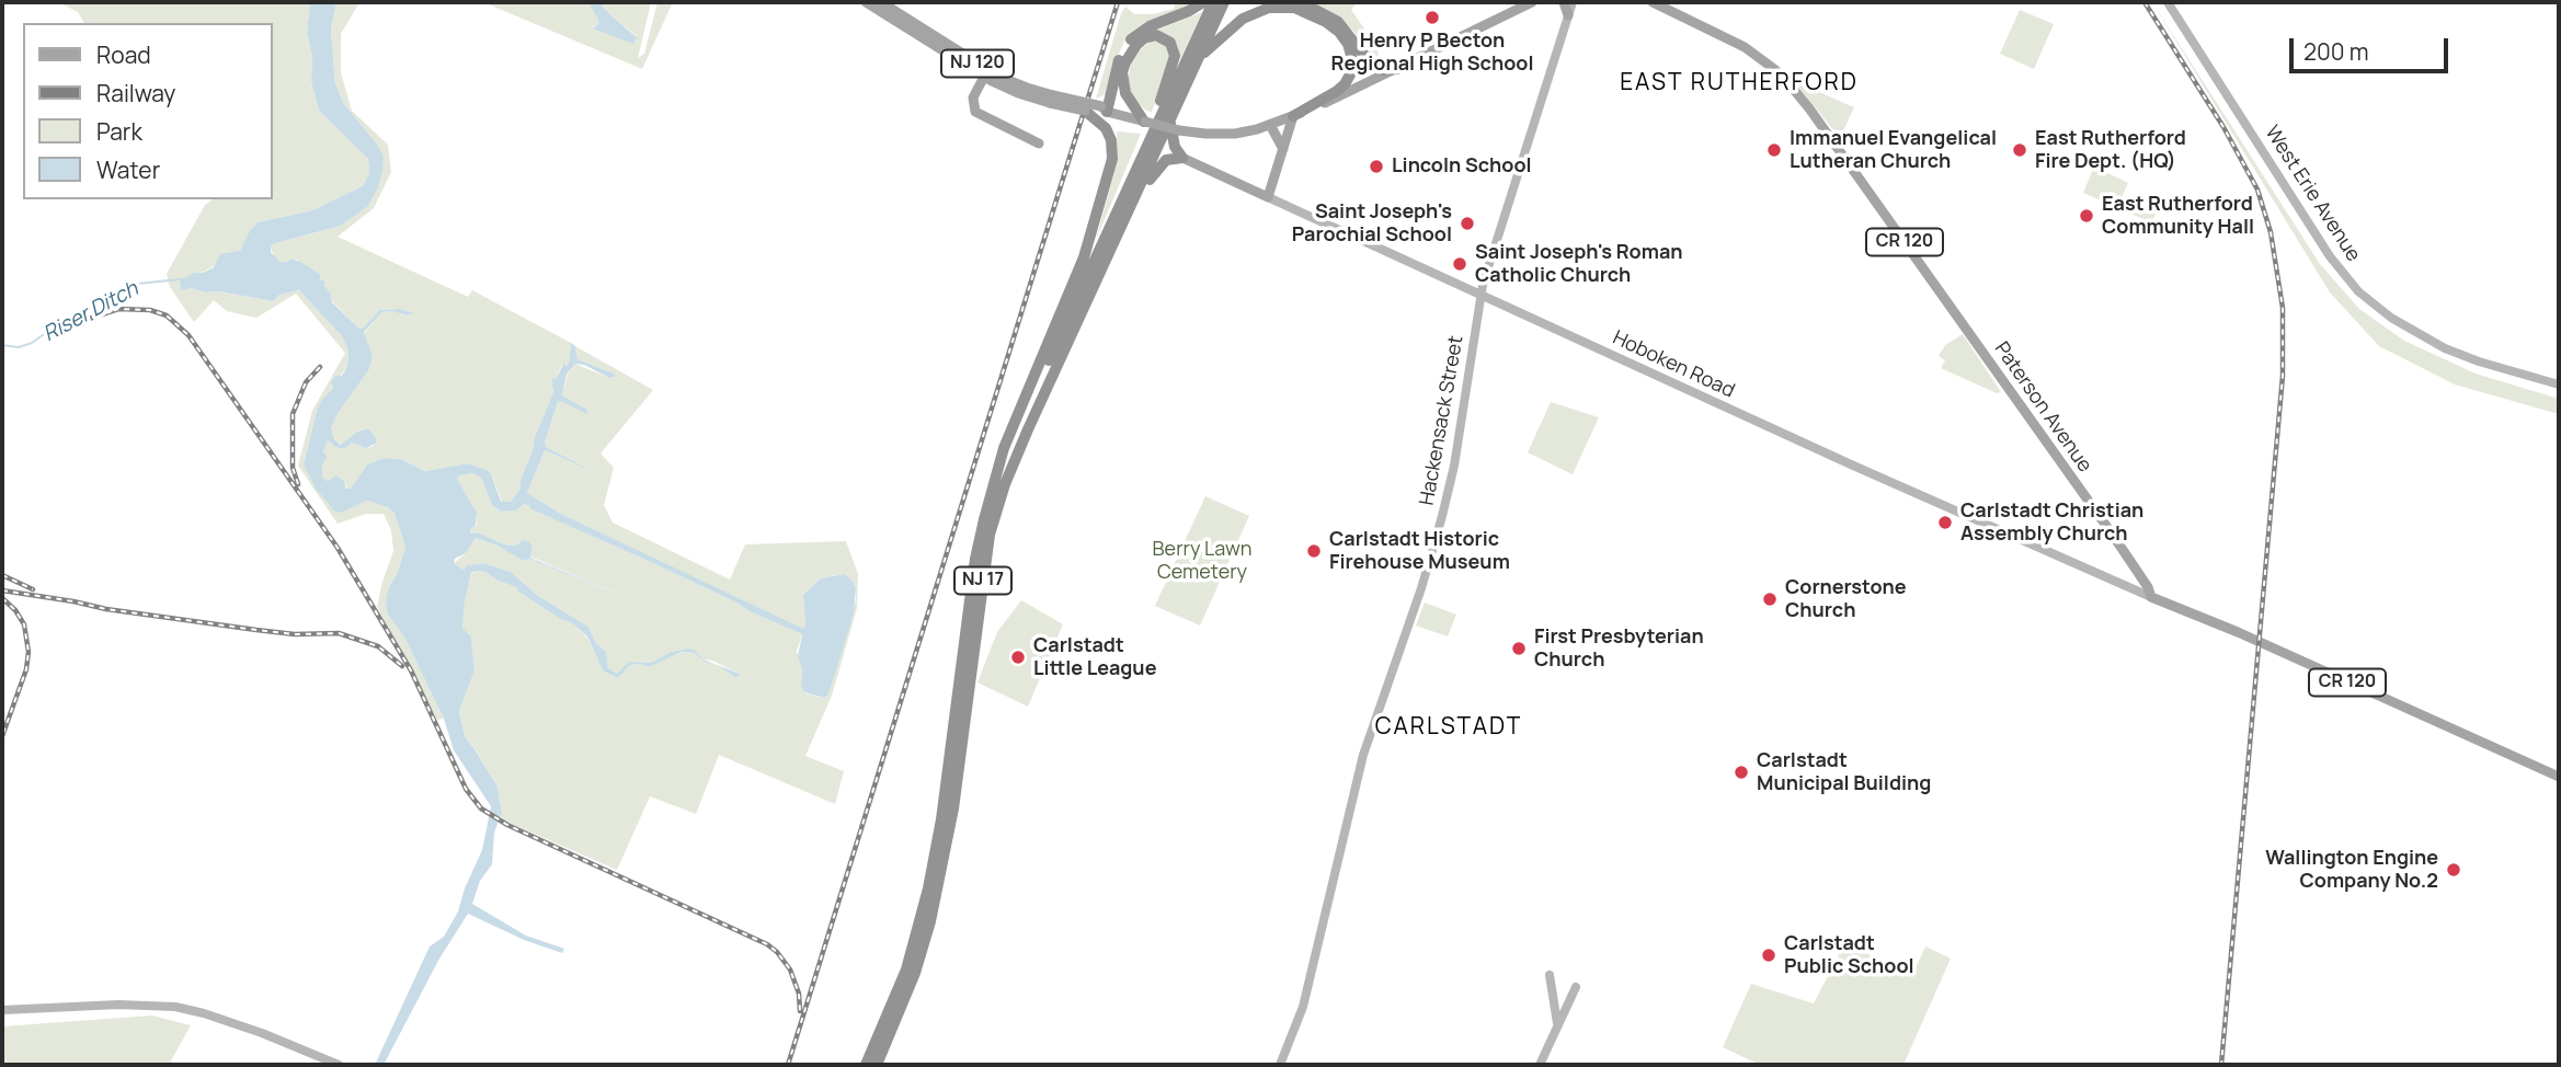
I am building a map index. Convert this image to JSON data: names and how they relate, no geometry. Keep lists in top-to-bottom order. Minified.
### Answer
{"streets":{"highway":["NJ 17"],"main road":["NJ 120","CR 120","Hoboken Road","Paterson Avenue"],"street":["West Erie Avenue","Hackensack Street"]},"crossings":[["CR 120","Hoboken Road"],["CR 120","Paterson Avenue"],["Hoboken Road","Paterson Avenue"],["Hoboken Road","Hackensack Street"]],"districts":["EAST RUTHERFORD","CARLSTADT"],"water":["Riser Ditch"],"parks":["Berry Lawn Cemetery"],"places":["Henry P Becton Regional High School","Immanuel Evangelical Lutheran Church","East Rutherford Fire Dept. (HQ)","Lincoln School","East Rutherford Community Hall","Saint Joseph's Parochial School","Saint Joseph's Roman Catholic Church","Carlstadt Christian Assembly Church","Carlstadt Historic Firehouse Museum","Cornerstone Church","First Presbyterian Church","Carlstadt Little League","Carlstadt Municipal Building","Wallington Engine Company No.2","Carlstadt Public School"],"legend":["Road","Railway","Park","Water"],"scale_bar":"200 m"}
